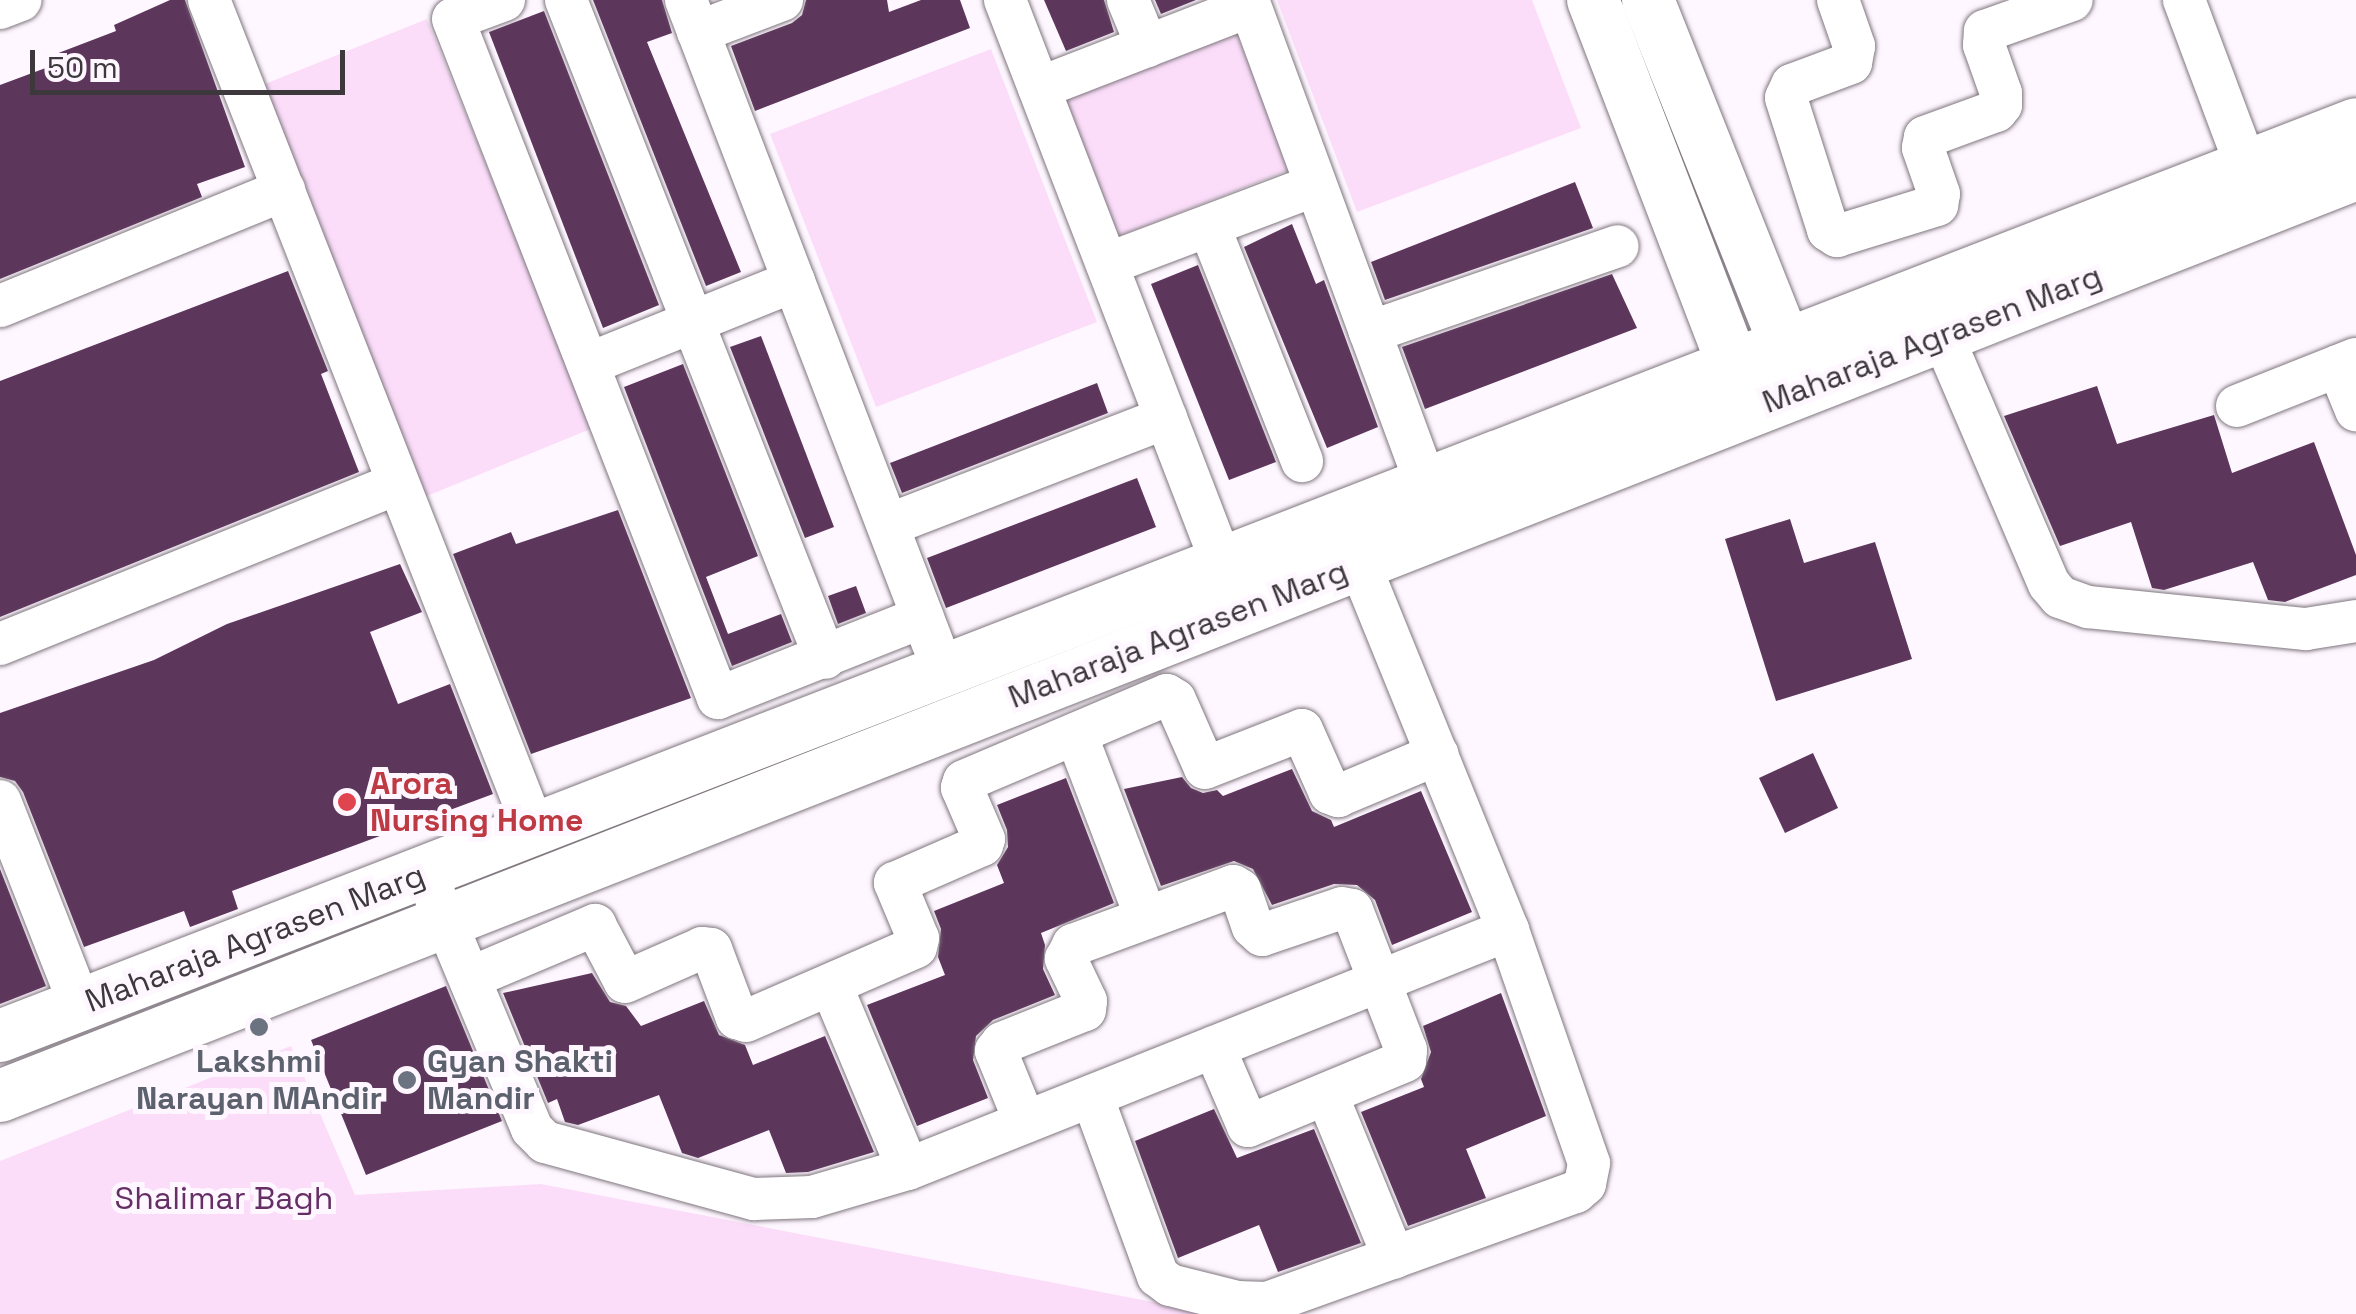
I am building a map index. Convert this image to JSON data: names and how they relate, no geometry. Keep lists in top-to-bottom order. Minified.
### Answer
{"streets":{"street":["Maharaja Agrasen Marg"]},"parks":["Shalimar Bagh"],"places":["Arora Nursing Home","Lakshmi Narayan MAndir","Gyan Shakti Mandir"],"scale_bar":"50 m"}
